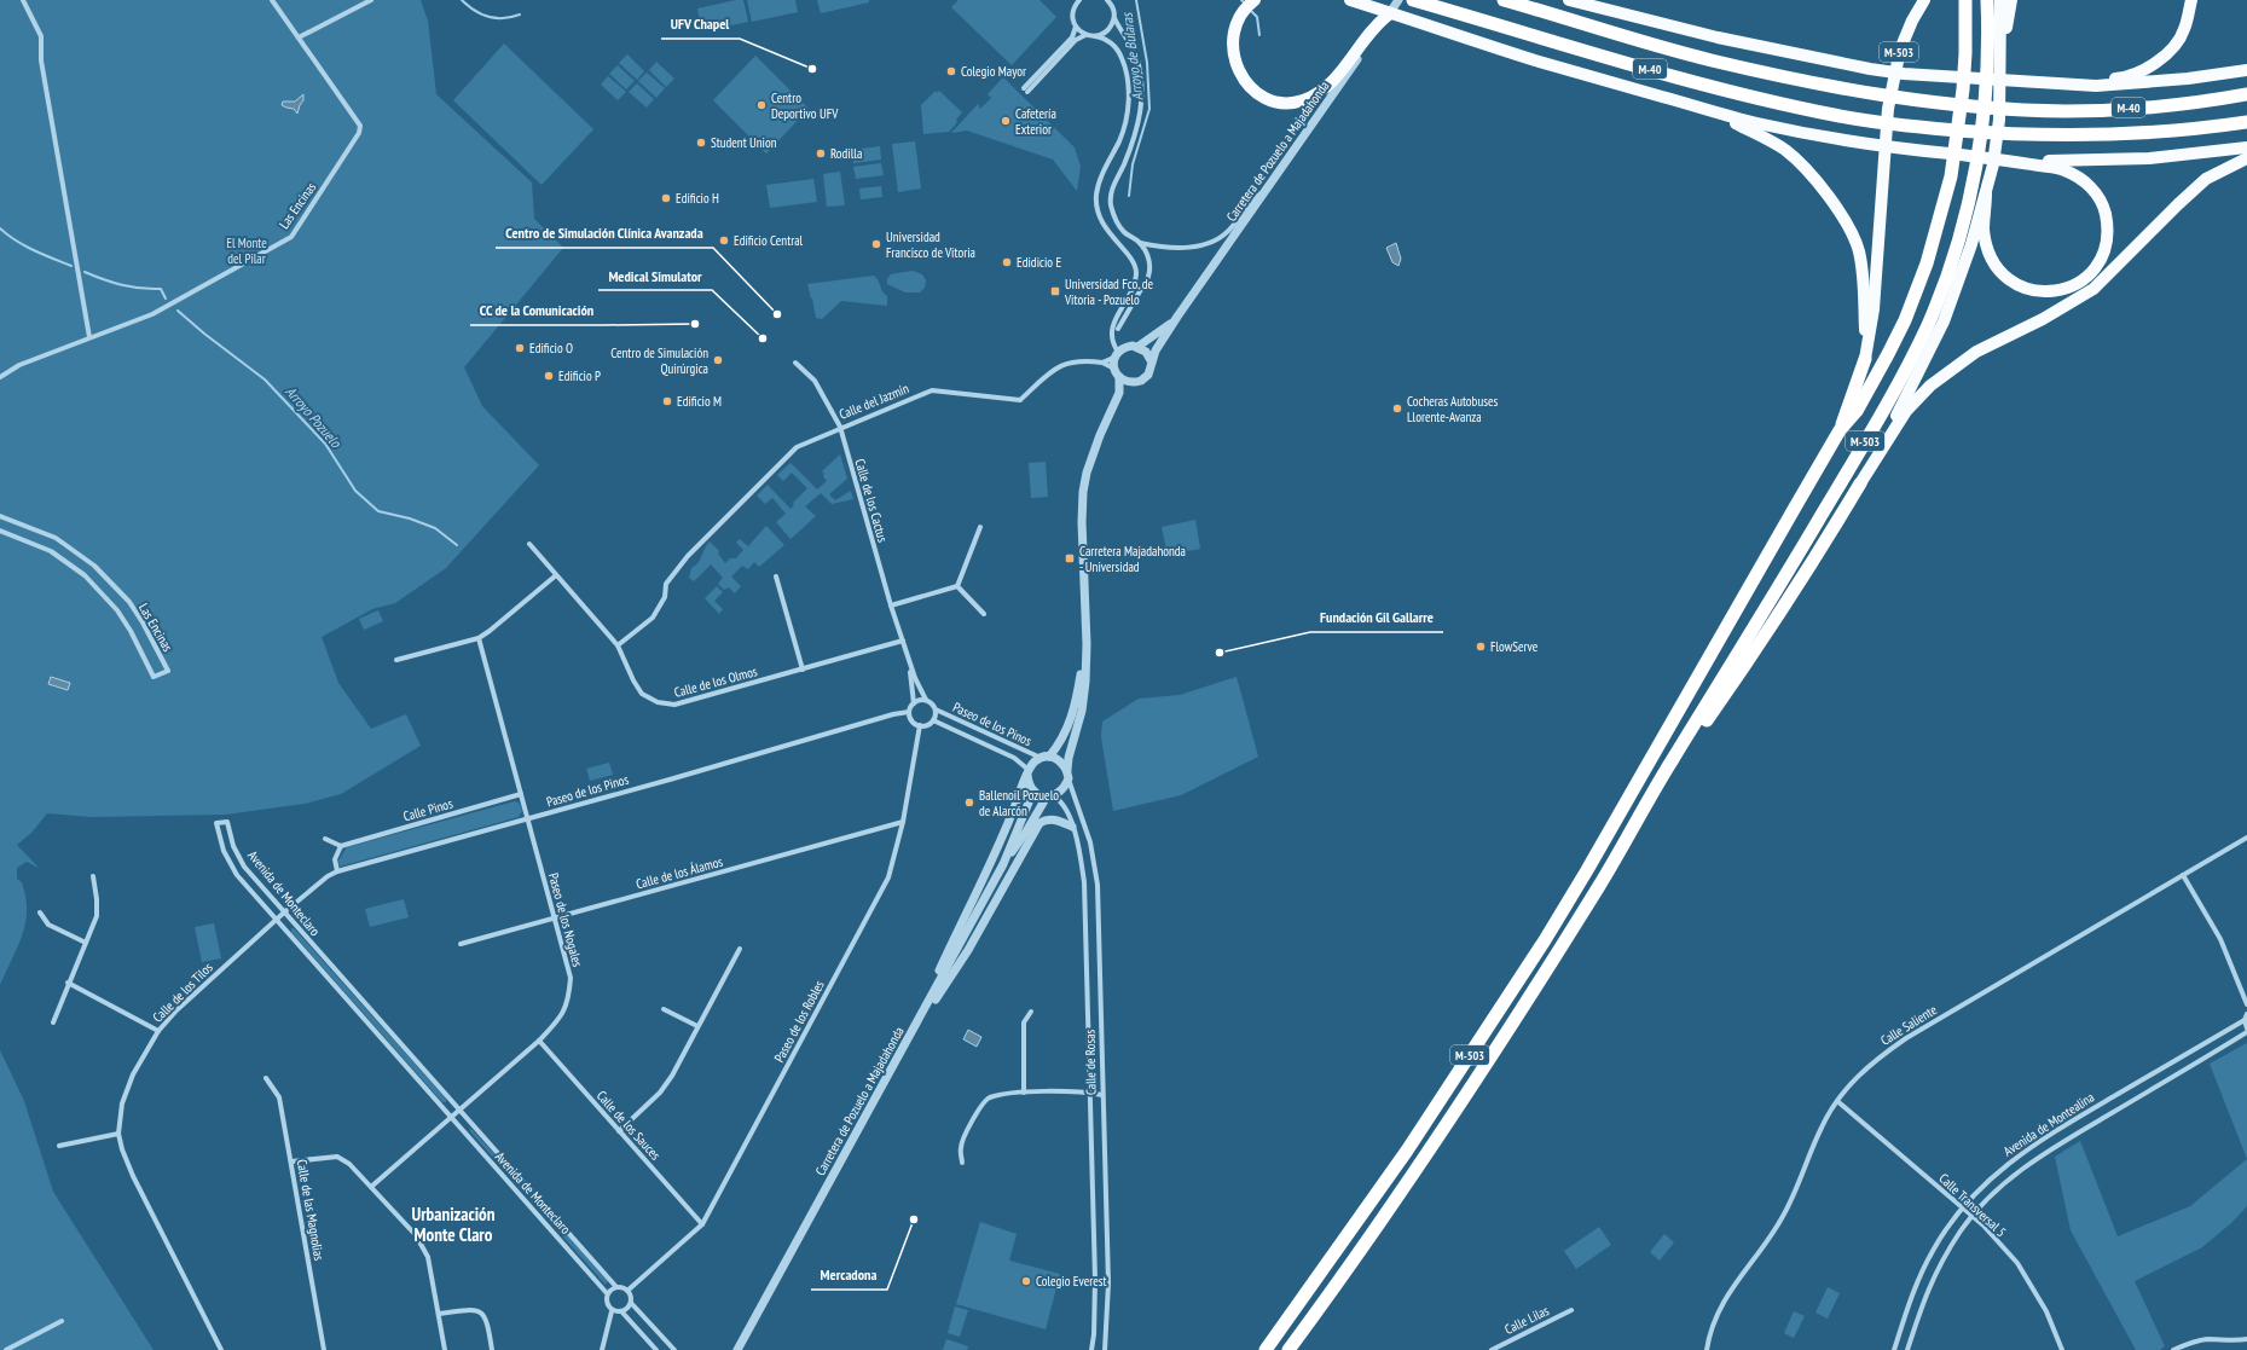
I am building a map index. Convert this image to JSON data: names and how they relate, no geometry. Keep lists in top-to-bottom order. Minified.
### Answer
{"streets":{"highway":["M-503","M-40"],"street":["Carretera de Pozuelo a Majadahonda","Las Encinas","Calle del Jazmín","Calle de los Cactus","Calle de los Olmos","Paseo de los Pinos","Calle Pinos","Calle de los Álamos","Avenida de Monteclaro","Paseo de los Nogales","Calle de los Tilos","Paseo de los Robles","Calle Saliente","Calle de Rosas","Avenida de Montealina","Calle de los Sauces","Calle Transversal 5","Calle de las Magnolias","Calle Lilas"]},"crossings":[["Carretera de Pozuelo a Majadahonda","Calle del Jazmín"],["Carretera de Pozuelo a Majadahonda","Paseo de los Pinos"],["Carretera de Pozuelo a Majadahonda","Calle de Rosas"],["Calle del Jazmín","Calle de los Cactus"],["Calle del Jazmín","Calle de los Olmos"],["Calle de los Cactus","Calle de los Olmos"],["Calle de los Cactus","Paseo de los Pinos"],["Calle de los Cactus","Paseo de los Robles"],["Paseo de los Pinos","Avenida de Monteclaro"],["Paseo de los Pinos","Paseo de los Nogales"],["Paseo de los Pinos","Calle de los Tilos"],["Paseo de los Pinos","Paseo de los Robles"],["Paseo de los Pinos","Calle de Rosas"],["Calle Pinos","Paseo de los Nogales"],["Calle de los Álamos","Paseo de los Nogales"],["Calle de los Álamos","Paseo de los Robles"],["Avenida de Monteclaro","Paseo de los Nogales"],["Avenida de Monteclaro","Calle de los Tilos"],["Avenida de Monteclaro","Paseo de los Robles"],["Paseo de los Nogales","Calle de los Sauces"],["Paseo de los Robles","Calle de los Sauces"],["Calle Saliente","Calle Transversal 5"],["Avenida de Montealina","Calle Transversal 5"]],"districts":["Urbanización Monte Claro"],"water":["Arroyo de Bularas","Arroyo Pozuelo"],"parks":["El Monte del Pilar"],"places":{"other":["UFV Chapel","Colegio Mayor","Centro Deportivo UFV","Cafetería Exterior","Student Union","Rodilla","Edificio H","Edificio Central","Universidad Francisco de Vitoria","Edidicio E","Centro de Simulación Clínica Avanzada","CC de la Comunicación","Medical Simulator","Edificio O","Centro de Simulación Quirúrgica","Edificio P","Edificio M","Cocheras Autobuses Llorente-Avanza","FlowServe","Fundación Gil Gallarre","Ballenoil Pozuelo de Alarcón","Mercadona","Colegio Everest"],"transit":["Universidad Fco. de Vitoria - Pozuelo","Carretera Majadahonda - Universidad"]}}
